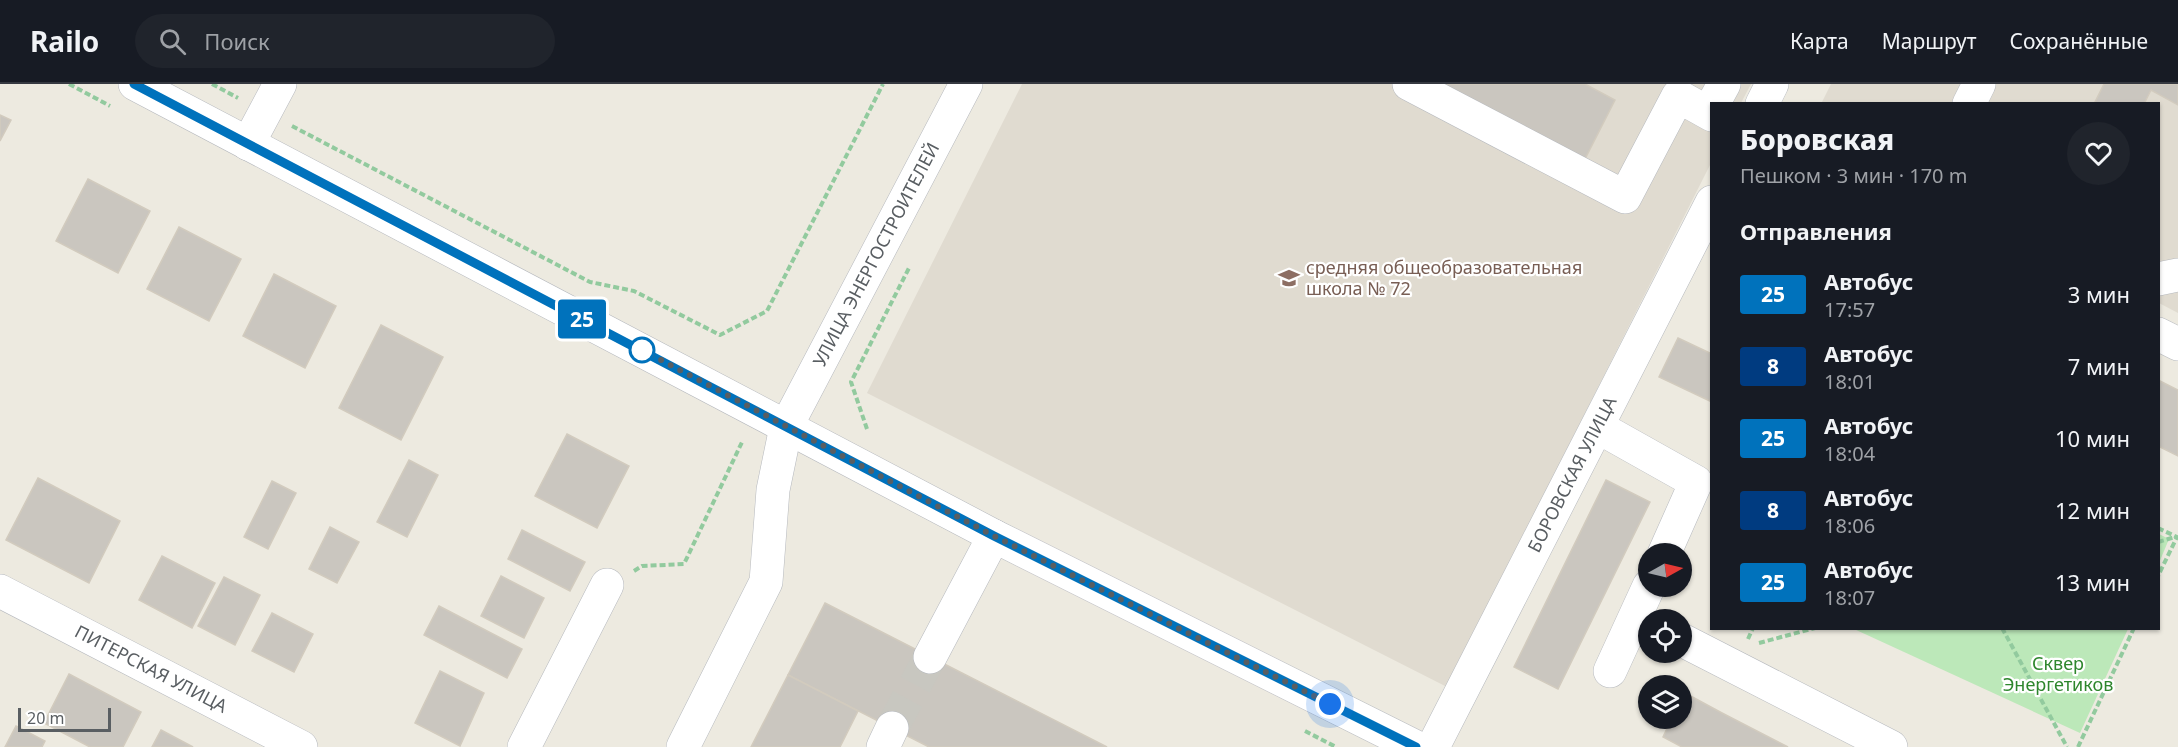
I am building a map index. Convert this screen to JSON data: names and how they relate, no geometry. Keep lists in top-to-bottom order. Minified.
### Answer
{"streets":{"street":["УЛИЦА ЭНЕРГОСТРОИТЕЛЕЙ","БОРОВСКАЯ УЛИЦА","ПИТЕРСКАЯ УЛИЦА"]},"parks":["Сквер Энергетиков"],"places":{"school or university":["средняя общеобразовательная школа № 72"]},"lines":["bus line 25"],"scale_bar":"20 m","north":"right","page":{"header":"Railo","search":"Поиск","nav":["Карта","Маршрут","Сохранённые"],"on_map":"25","heading":[["Боровская","Пешком · 3 мин · 170 m"],"Отправления"],"list":[{"mark":"25","name":"Автобус","note":"17:57","value":"3 мин"},{"mark":"8","name":"Автобус","note":"18:01","value":"7 мин"},{"mark":"25","name":"Автобус","note":"18:04","value":"10 мин"},{"mark":"8","name":"Автобус","note":"18:06","value":"12 мин"},{"mark":"25","name":"Автобус","note":"18:07","value":"13 мин"}],"scale":"20 m"}}
